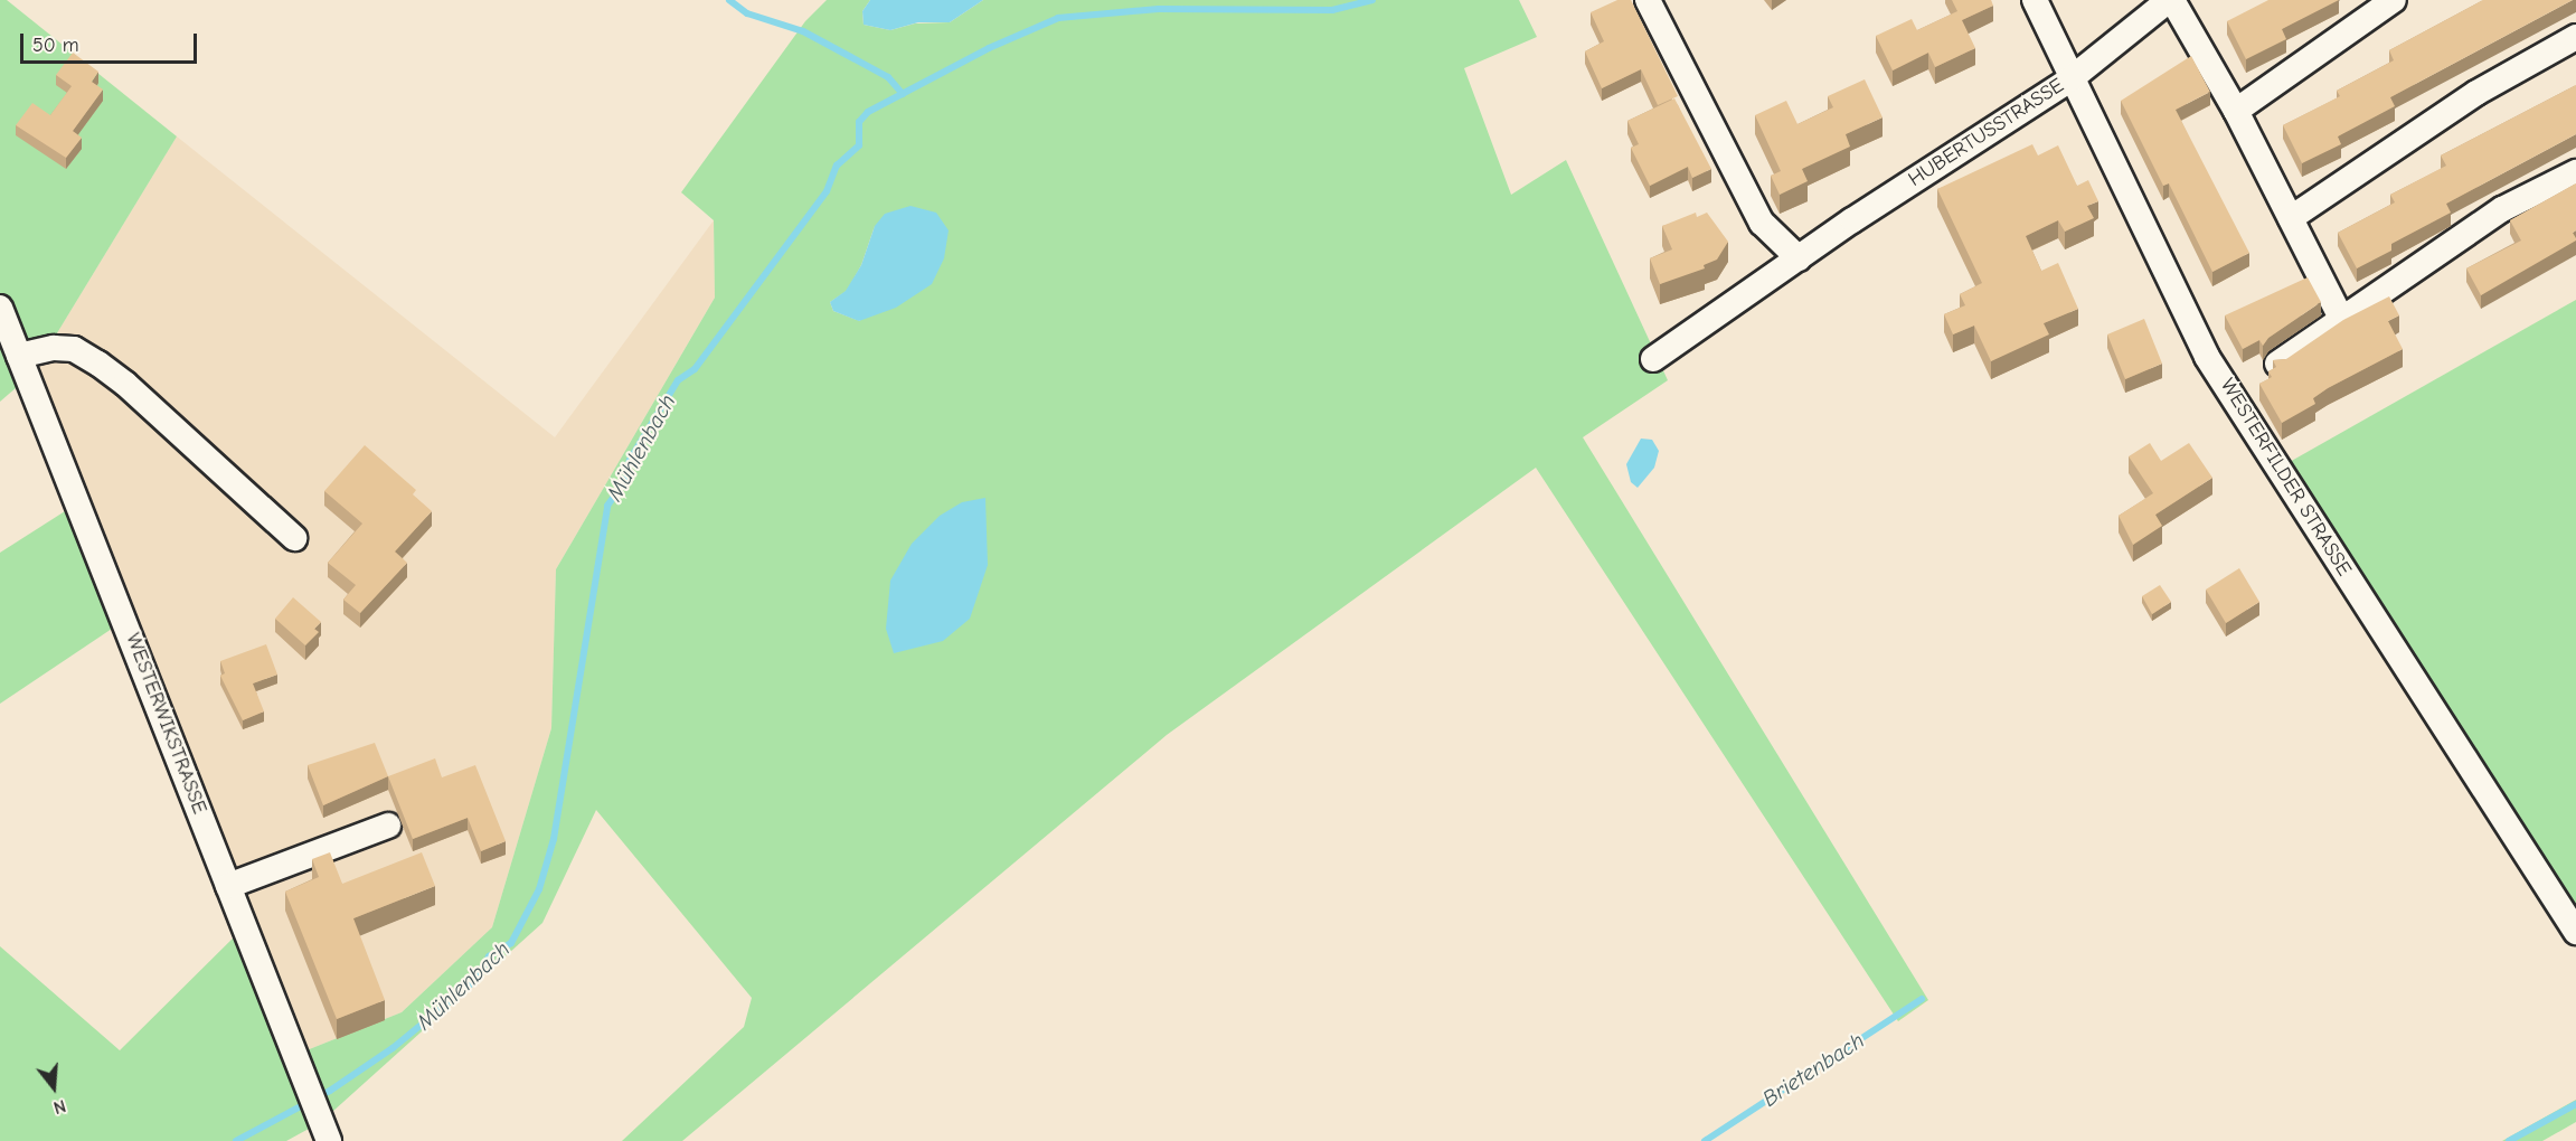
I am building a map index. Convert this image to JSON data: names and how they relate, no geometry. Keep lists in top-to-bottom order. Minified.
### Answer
{"streets":{"street":["HUBERTUSSTRASSE","WESTERFILDER STRASSE","WESTERWIKSTRASSE"]},"crossings":[["HUBERTUSSTRASSE","WESTERFILDER STRASSE"]],"water":["Mühlenbach","Brietenbach"],"scale_bar":"50 m","north":"bottom"}
